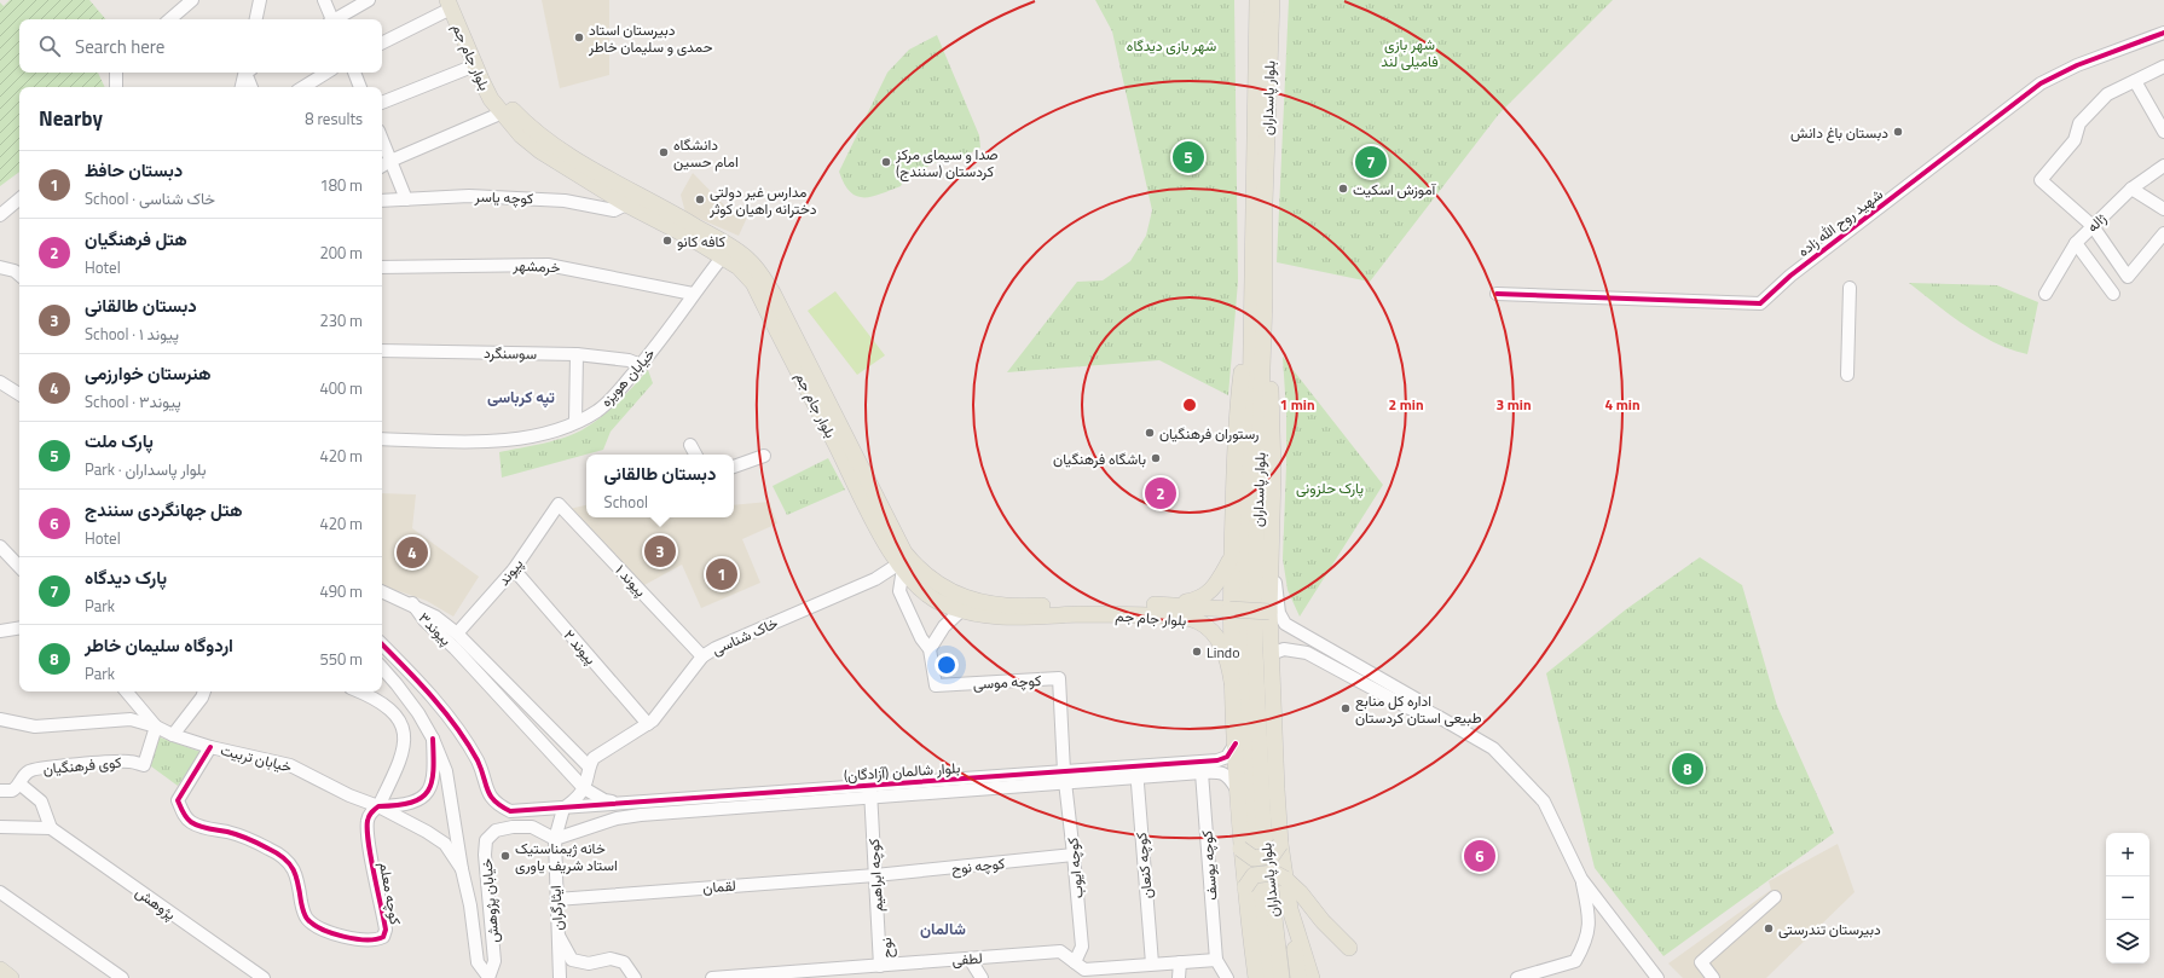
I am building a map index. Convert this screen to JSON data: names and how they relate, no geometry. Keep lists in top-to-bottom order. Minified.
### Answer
{"streets":{"main road":["بلوار جام جم","بلوار پاسداران"],"street":["کوچه یاسر","شهید روح الله زاده","ژاله","خرمشهر","سوسنگرد","خیابان هویزه","پیوند","پیوند ۱","پیوند۳","خاک شناسی","پیوند ۲","کوچه موسی","خیابان تربیت","کوی فرهنگیان","بلوار شالمان (آزادگان)","کوچه نوح","کوچه کنعان","کوچه یوسف","کوچه ایوب","کوچه ابراهیم","لقمان","کوچه معلم","خیابان پژوهش","پژوهش","ایثارگران","لطفی"]},"crossings":[["بلوار جام جم","کوچه یاسر"],["بلوار جام جم","خیابان هویزه"],["بلوار جام جم","خاک شناسی"],["خرمشهر","خیابان هویزه"],["سوسنگرد","خیابان هویزه"],["پیوند","پیوند ۱"],["پیوند","پیوند۳"],["پیوند","پیوند ۲"],["پیوند ۱","خاک شناسی"],["پیوند۳","خاک شناسی"],["پیوند۳","بلوار شالمان (آزادگان)"],["خاک شناسی","پیوند ۲"],["کوچه موسی","کوچه ایوب"],["خیابان تربیت","کوی فرهنگیان"],["خیابان تربیت","کوچه معلم"],["بلوار شالمان (آزادگان)","کوچه کنعان"],["بلوار شالمان (آزادگان)","کوچه یوسف"],["بلوار شالمان (آزادگان)","کوچه ایوب"],["بلوار شالمان (آزادگان)","کوچه ابراهیم"],["بلوار شالمان (آزادگان)","خیابان پژوهش"],["بلوار شالمان (آزادگان)","ایثارگران"],["کوچه نوح","کوچه ایوب"],["کوچه نوح","کوچه ابراهیم"],["کوچه نوح","لقمان"],["کوچه کنعان","لطفی"],["کوچه یوسف","لطفی"],["کوچه ایوب","لطفی"],["کوچه ابراهیم","لقمان"],["کوچه ابراهیم","لطفی"],["لقمان","ایثارگران"],["خیابان پژوهش","ایثارگران"]],"districts":["تپه کرباسی","شالمان"],"parks":["شهر بازی فامیلی لند","شهر بازی دیدگاه","پارک حلزونی"],"places":["دبیرستان استاد حمدی و سلیمان خاطر","دبستان باغ دانش","دانشگاه امام حسین","صدا و سیمای مرکز کردستان (سنندج)","آموزش اسکیت","مدارس غیر دولتی دخترانه راهیان کوثر","کافه کانو","رستوران فرهنگیان","باشگاه فرهنگیان","Lindo","اداره کل منابع طبیعی استان کردستان","خانه ژیمناستیک استاد شریف یاوری","دبیرستان تندرستی"],"page":{"search":"Search here","heading":["Nearby","8 results"],"pins":["5","7","2","3","4","1","8","6"],"list":[{"mark":"1","name":"دبستان حافظ","note":"School · خاک شناسی","value":"180 m"},{"mark":"2","name":"هتل فرهنگیان","note":"Hotel","value":"200 m"},{"mark":"3","name":"دبستان طالقانی","note":"School · پیوند ۱","value":"230 m"},{"mark":"4","name":"هنرستان خوارزمی","note":"School · پیوند۳","value":"400 m"},{"mark":"5","name":"پارک ملت","note":"Park · بلوار پاسداران","value":"420 m"},{"mark":"6","name":"هتل جهانگردی سنندج","note":"Hotel","value":"420 m"},{"mark":"7","name":"پارک دیدگاه","note":"Park","value":"490 m"},{"mark":"8","name":"اردوگاه سلیمان خاطر","note":"Park","value":"550 m"}],"popup":["دبستان طالقانی","School"],"map_buttons":["+","−"]},"rings":["1 min","2 min","3 min","4 min"]}
